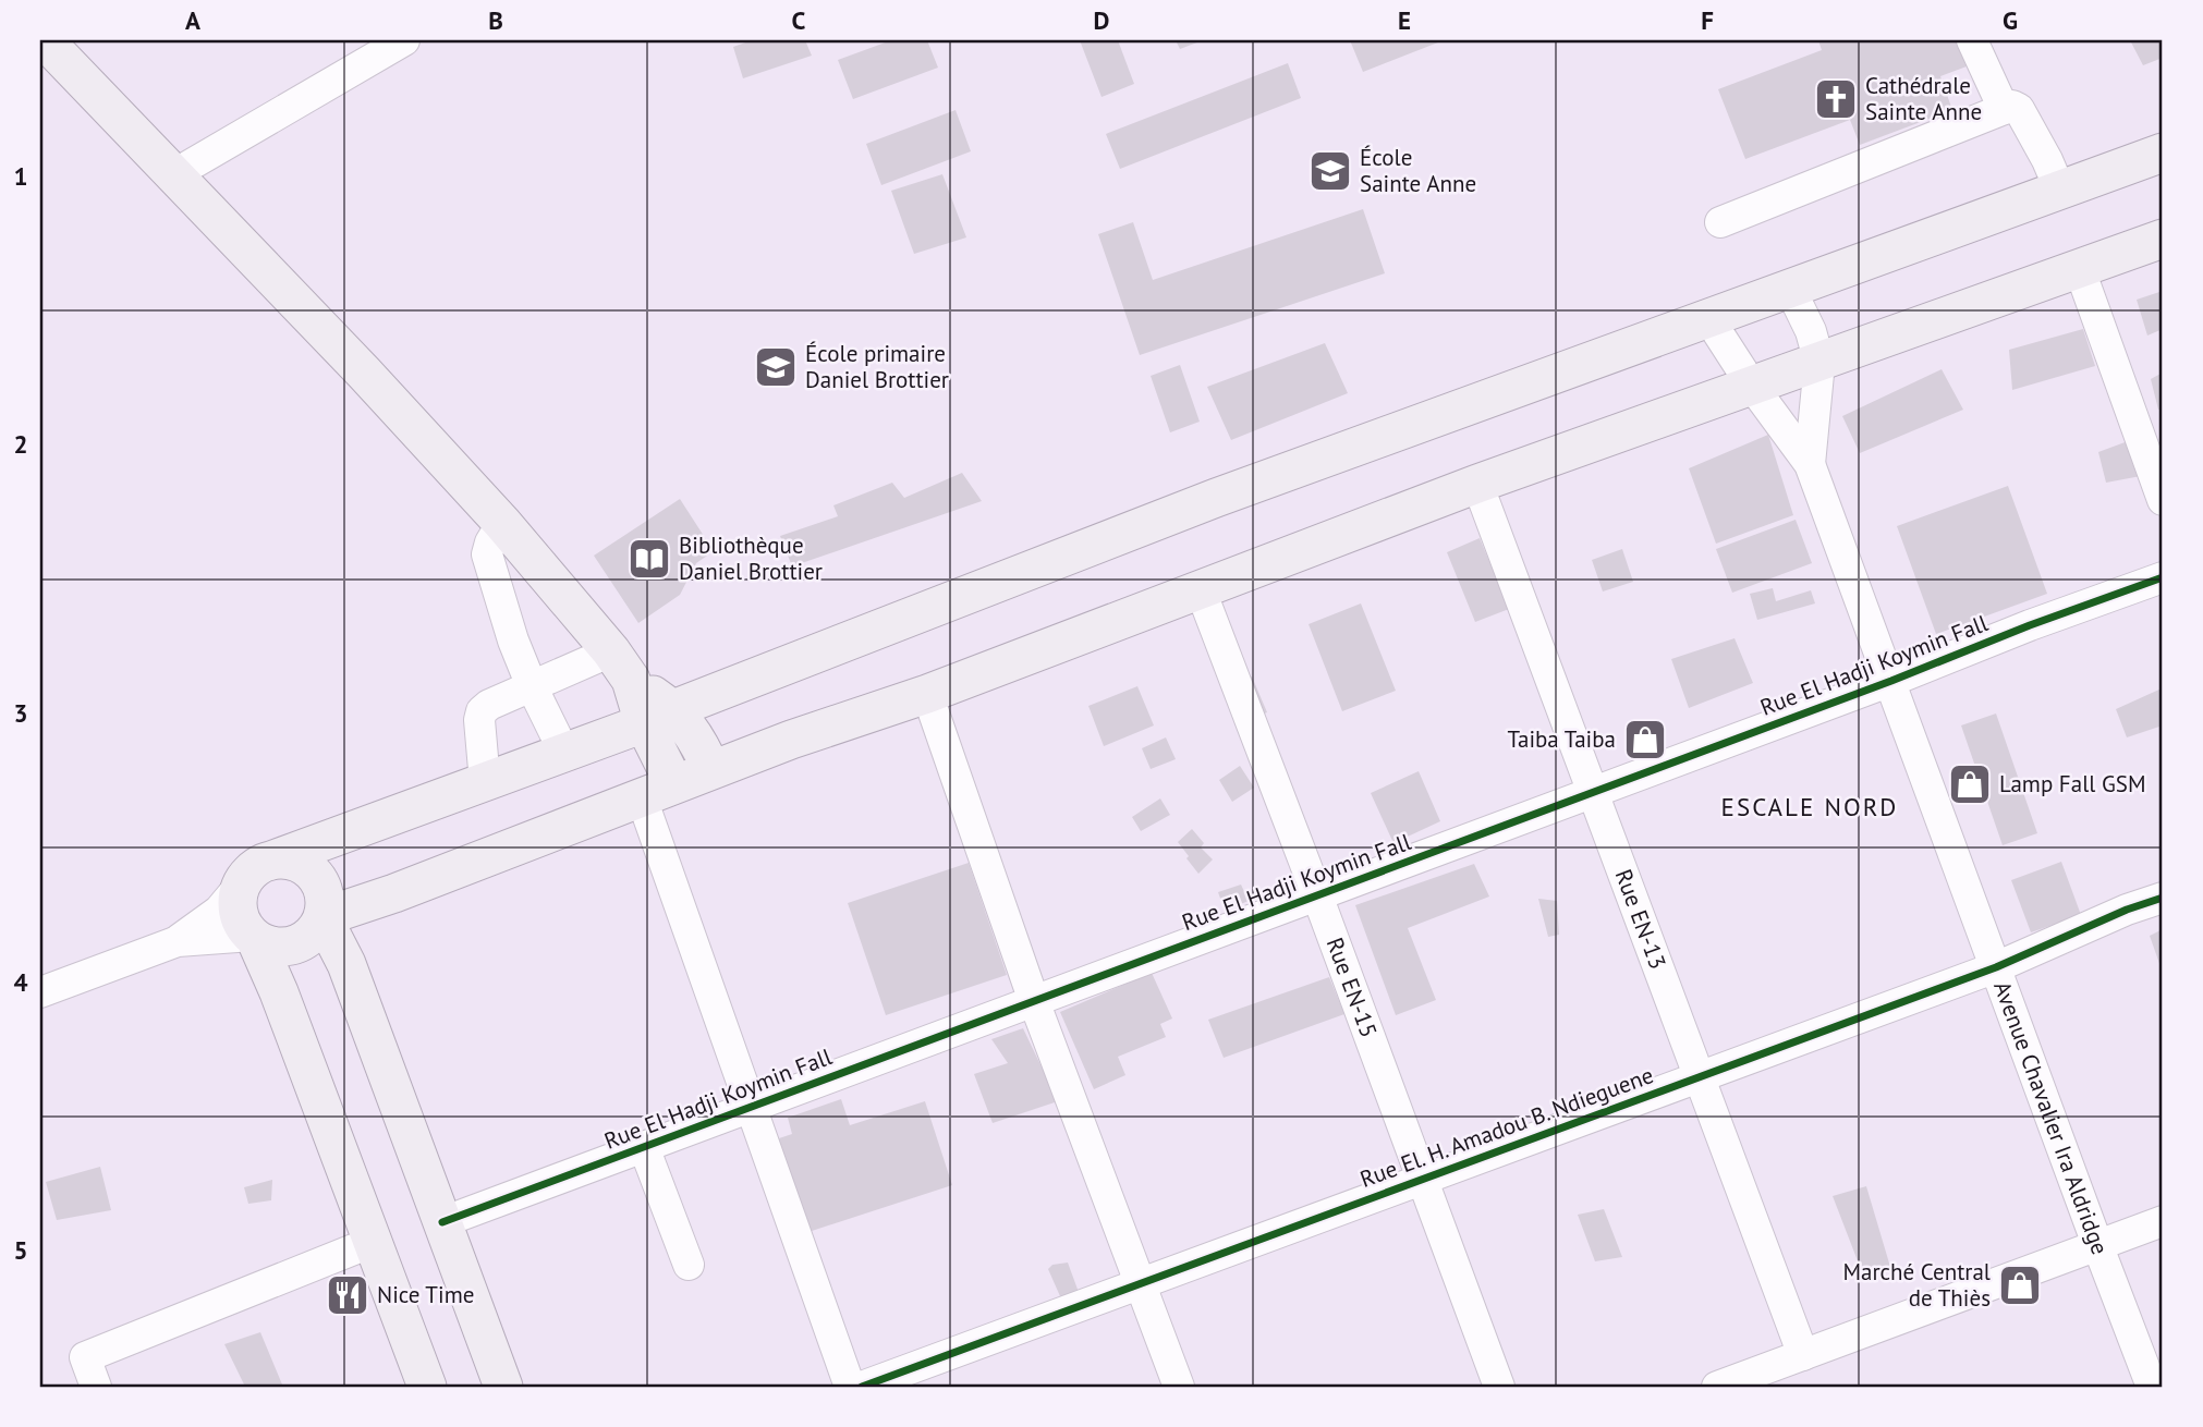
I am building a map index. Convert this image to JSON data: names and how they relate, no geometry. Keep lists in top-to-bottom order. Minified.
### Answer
{"streets":{"street":["Rue El Hadji Koymin Fall","Rue EN-13","Rue EN-15","Avenue Chavalier Ira Aldridge","Rue El. H. Amadou B. Ndieguene"]},"crossings":[["Rue El Hadji Koymin Fall","Rue EN-13"],["Rue El Hadji Koymin Fall","Rue EN-15"],["Rue El Hadji Koymin Fall","Avenue Chavalier Ira Aldridge"],["Rue EN-13","Rue El. H. Amadou B. Ndieguene"],["Rue EN-15","Rue El. H. Amadou B. Ndieguene"],["Avenue Chavalier Ira Aldridge","Rue El. H. Amadou B. Ndieguene"]],"districts":["ESCALE NORD"],"places":{"church":["Cathédrale Sainte Anne"],"school or university":["École Sainte Anne","École primaire Daniel Brottier"],"library":["Bibliothèque Daniel Brottier"],"shop":["Taiba Taiba","Lamp Fall GSM","Marché Central de Thiès"],"restaurant":["Nice Time"]},"grid":{"columns":["A","B","C","D","E","F","G"],"rows":["1","2","3","4","5"]}}
